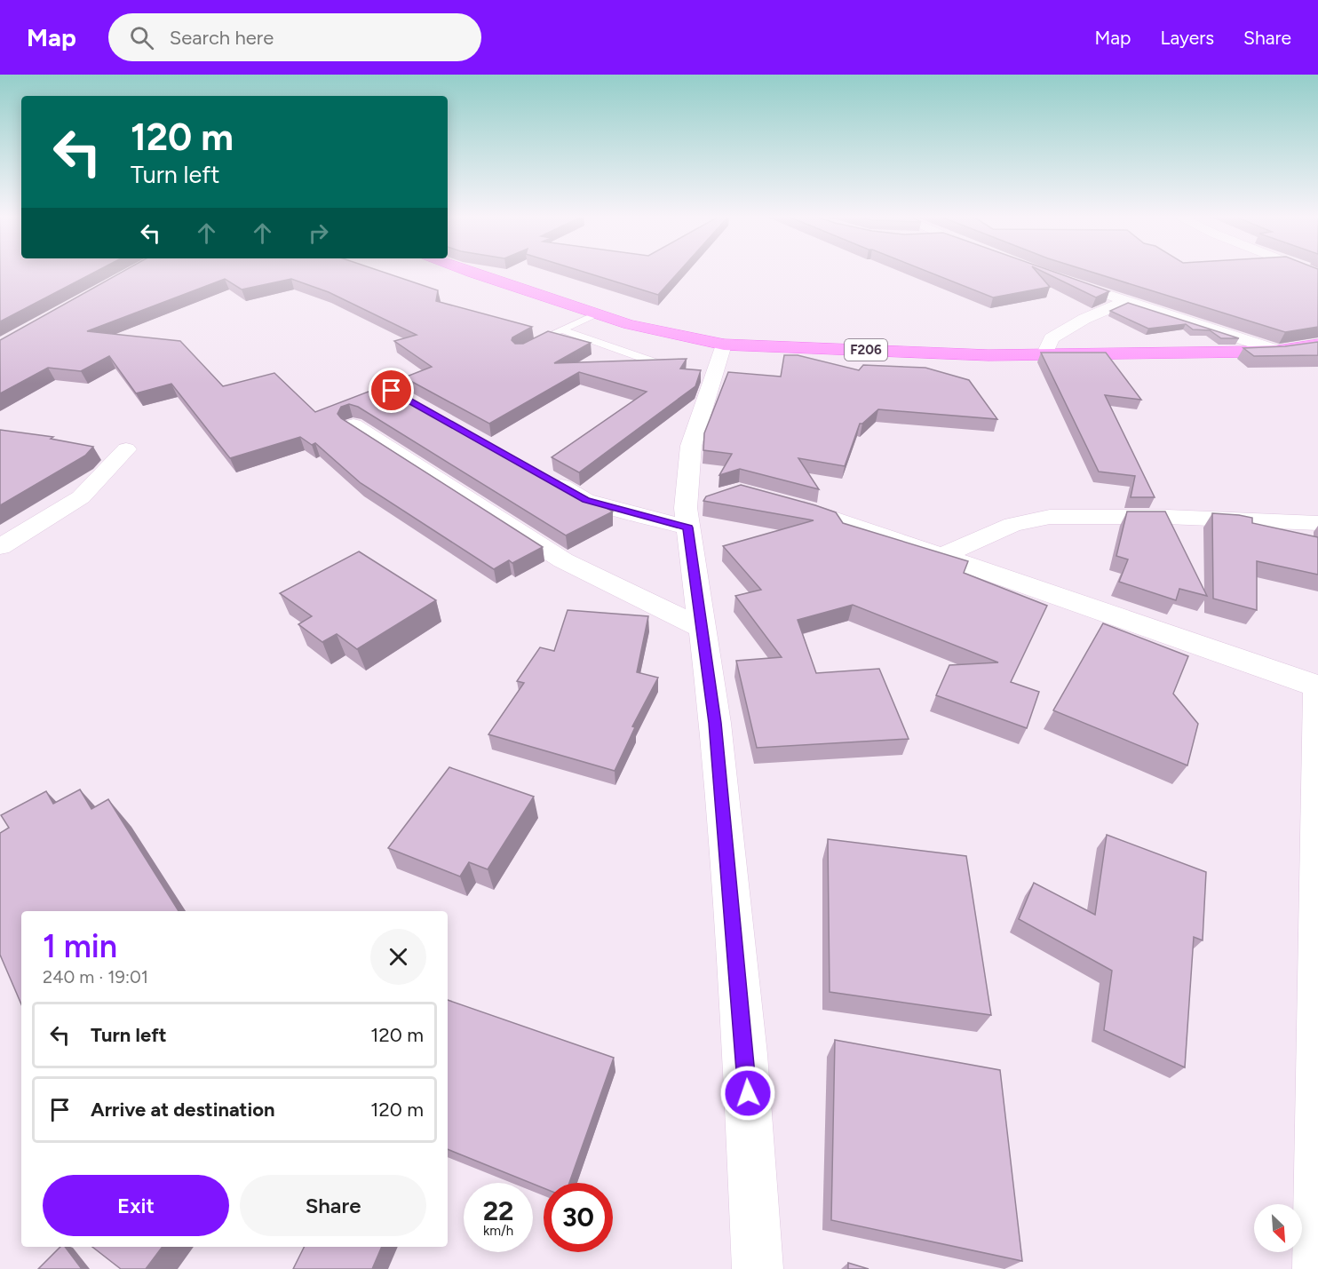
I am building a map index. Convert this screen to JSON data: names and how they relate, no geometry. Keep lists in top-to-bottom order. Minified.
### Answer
{"streets":{"main road":["F206"]},"north":"bottom right","page":{"header":"Map","search":"Search here","nav":["Map","Layers","Share"],"turn":["120 m","Turn left"],"heading":["1 min","240 m · 19:01"],"list":[{"name":"Turn left","value":"120 m"},{"name":"Arrive at destination","value":"120 m"}],"buttons":["Exit","Share"],"speed":"22 km/h","limit":"30"}}
